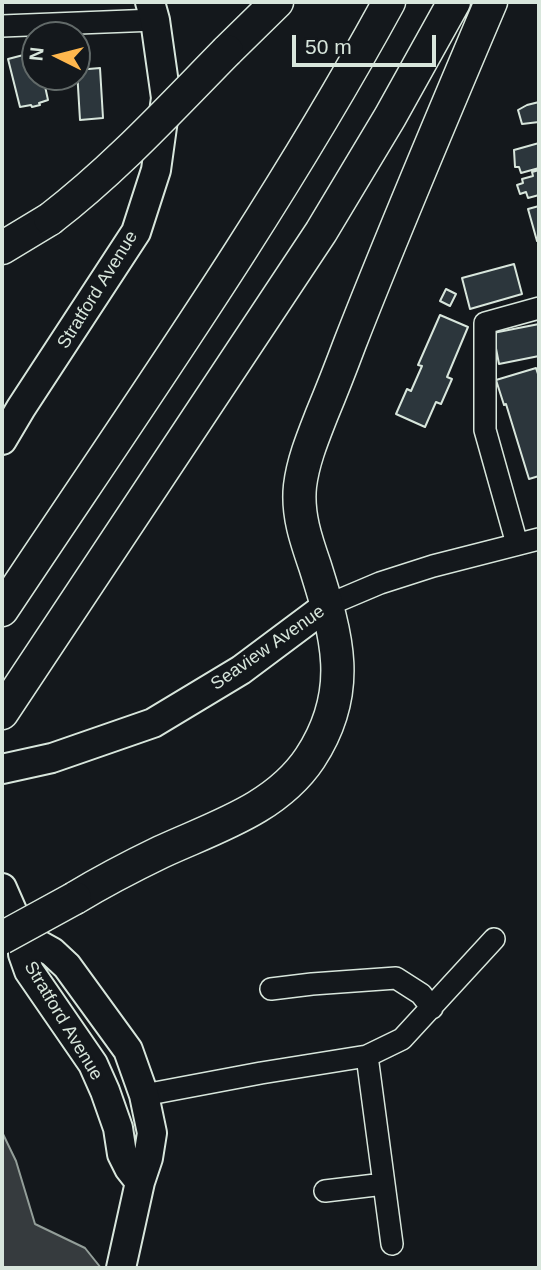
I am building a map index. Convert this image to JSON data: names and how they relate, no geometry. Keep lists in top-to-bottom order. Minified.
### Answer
{"streets":{"main road":["Stratford Avenue","Seaview Avenue"]},"scale_bar":"50 m","north":"left"}
